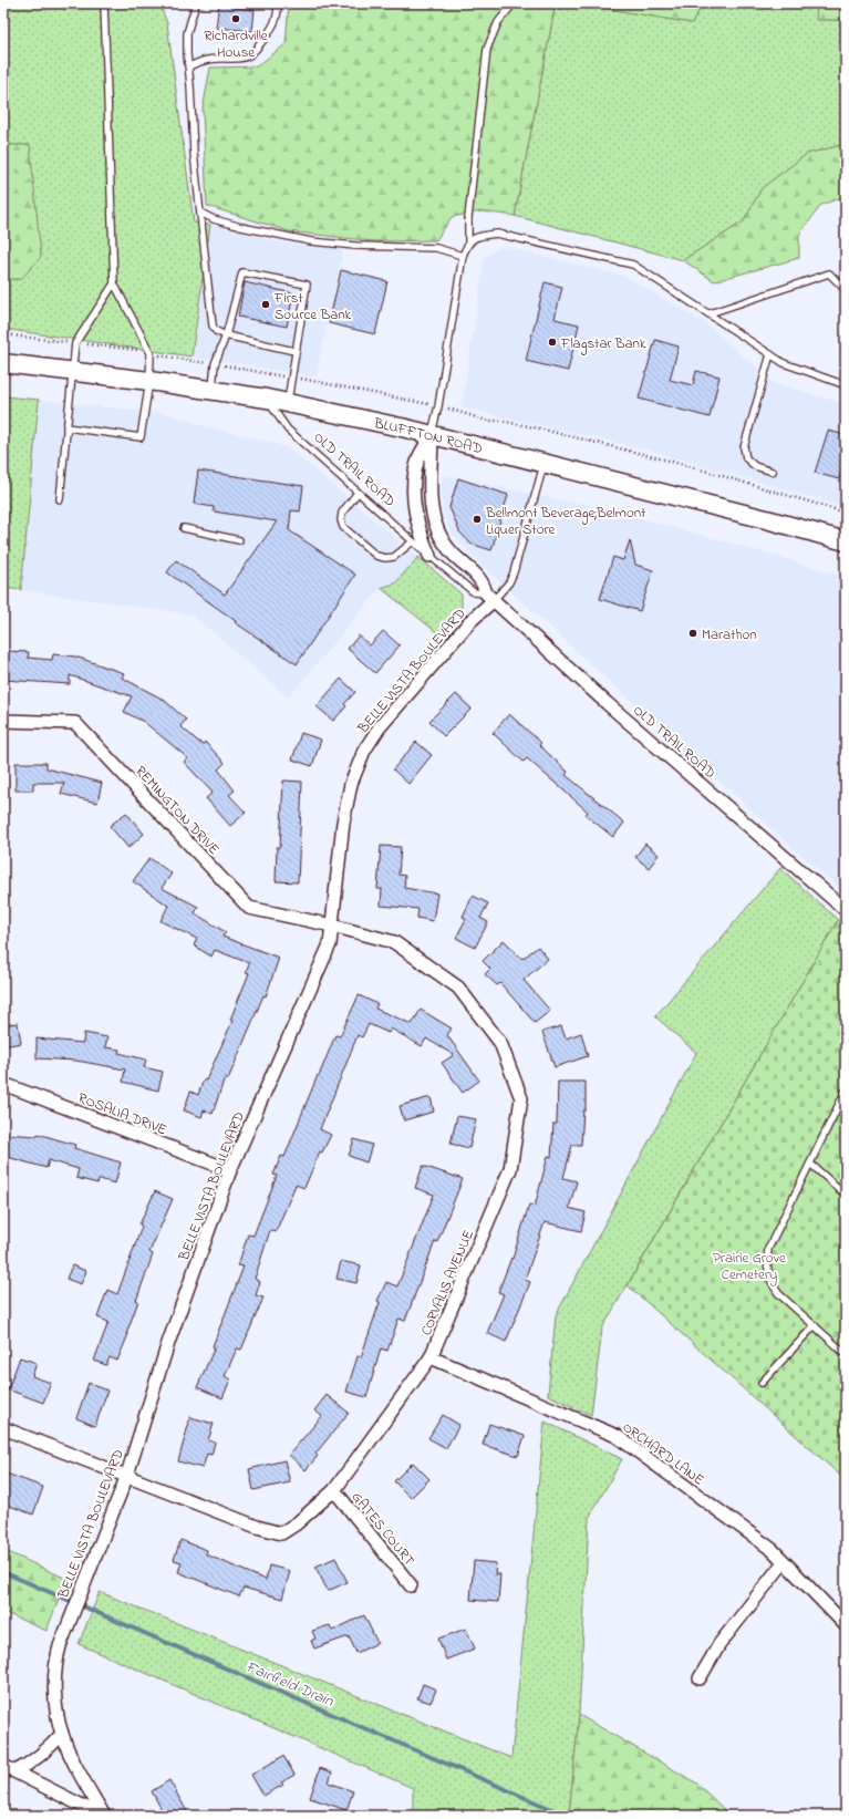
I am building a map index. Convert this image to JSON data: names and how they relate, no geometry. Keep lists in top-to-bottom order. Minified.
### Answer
{"streets":{"main road":["BLUFFTON ROAD"],"street":["OLD TRAIL ROAD","BELLE VISTA BOULEVARD","REMINGTON DRIVE","ROSALIA DRIVE","CORVALIS AVENUE","ORCHARD LANE","GATES COURT"]},"crossings":[["BLUFFTON ROAD","OLD TRAIL ROAD"],["OLD TRAIL ROAD","BELLE VISTA BOULEVARD"],["BELLE VISTA BOULEVARD","REMINGTON DRIVE"],["BELLE VISTA BOULEVARD","ROSALIA DRIVE"],["BELLE VISTA BOULEVARD","CORVALIS AVENUE"],["REMINGTON DRIVE","CORVALIS AVENUE"],["CORVALIS AVENUE","ORCHARD LANE"],["CORVALIS AVENUE","GATES COURT"]],"water":["Fairfield Drain"],"parks":["Prairie Grove Cemetery"],"places":["Richardville House","First Source Bank","Flagstar Bank","Bellmont Beverage;Belmont Liquer Store","Marathon"]}
